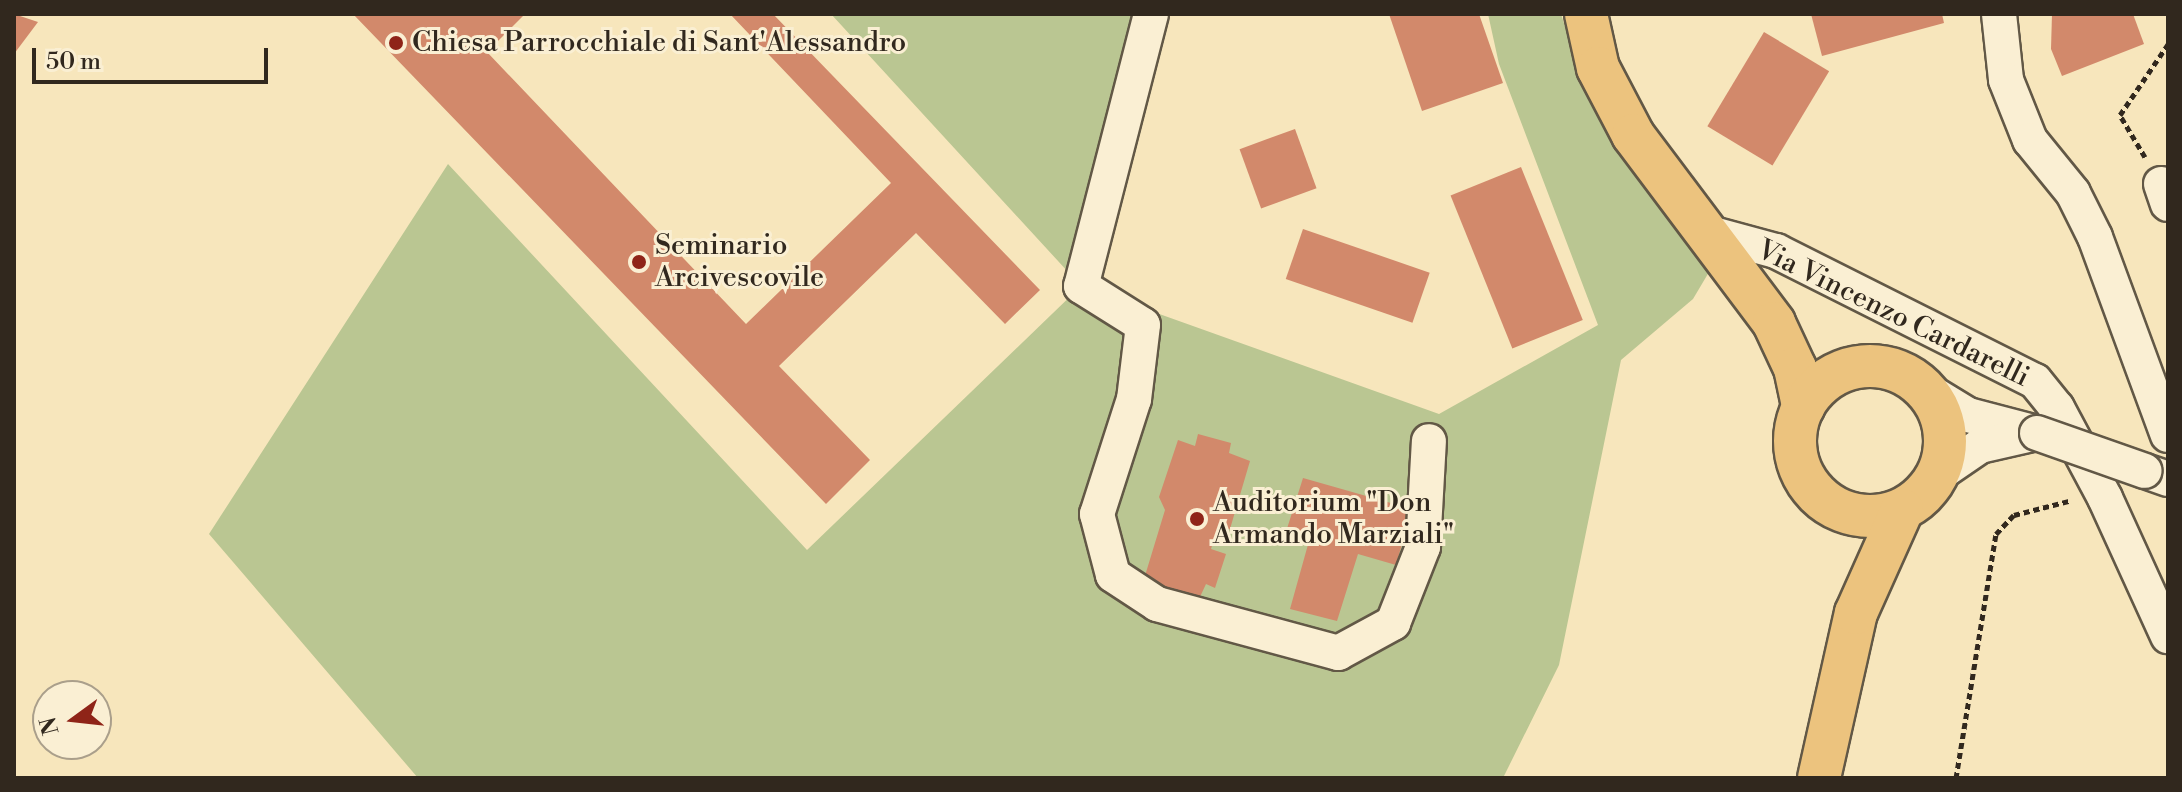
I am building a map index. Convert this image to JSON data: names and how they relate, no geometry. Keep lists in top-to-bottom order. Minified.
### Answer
{"streets":{"main road":["Via Vincenzo Cardarelli"]},"places":["Chiesa Parrocchiale di Sant'Alessandro","Seminario Arcivescovile","Auditorium \"Don Armando Marziali\""],"scale_bar":"50 m","north":"left"}
